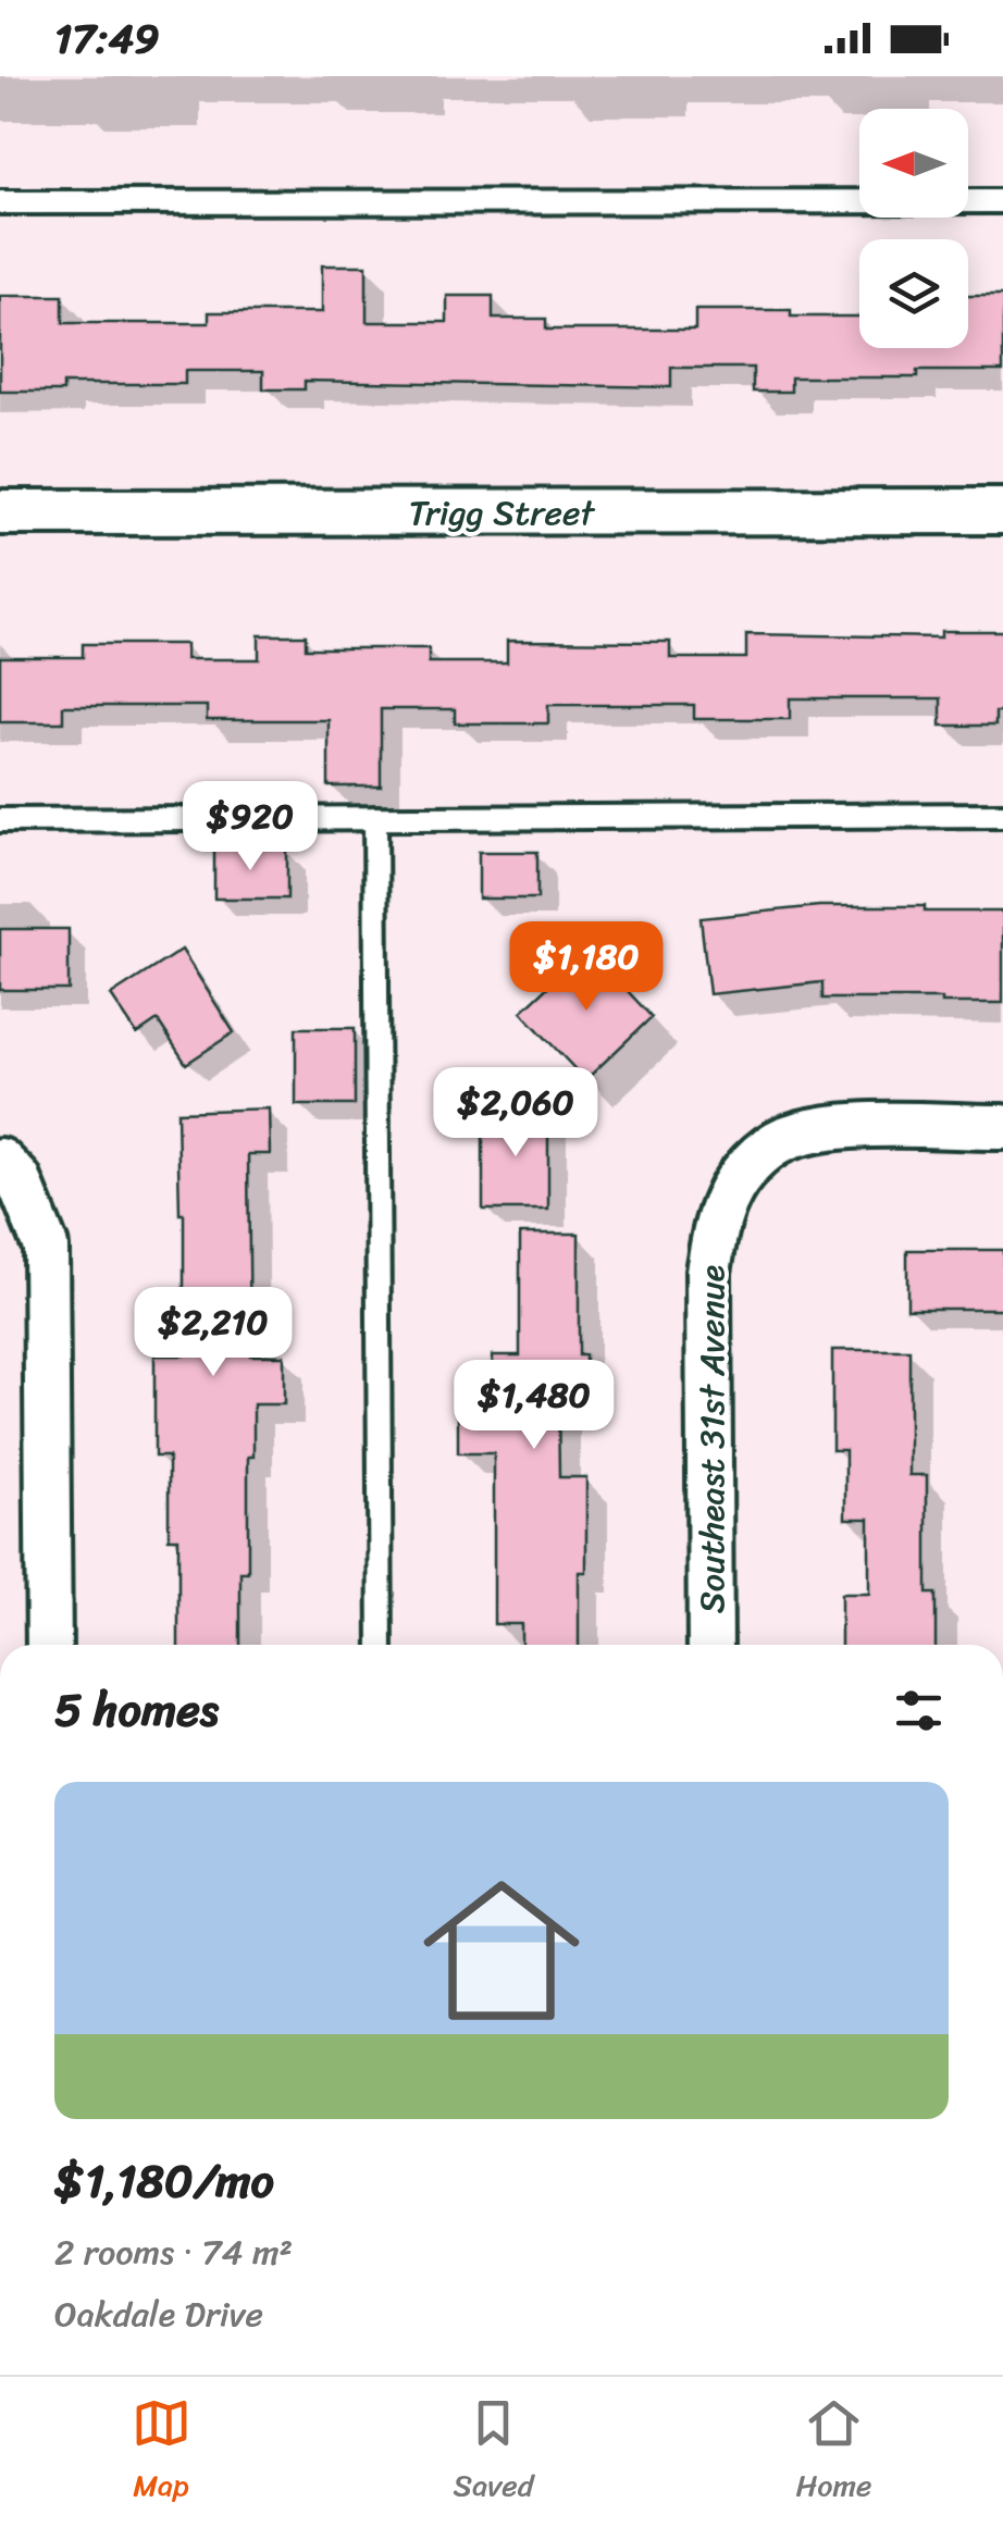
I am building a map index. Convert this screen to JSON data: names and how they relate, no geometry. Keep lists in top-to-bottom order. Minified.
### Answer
{"streets":{"street":["Trigg Street","Southeast 31st Avenue"]},"north":"left","page":{"status":"17:49","price":["$920","$1,180","$2,060","$2,210","$1,480"],"heading":"5 homes","list":[{"name":"$1,180/mo","note":"2 rooms · 74 m² · Oakdale Drive"}],"tabs":["Map","Saved","Home"]}}
